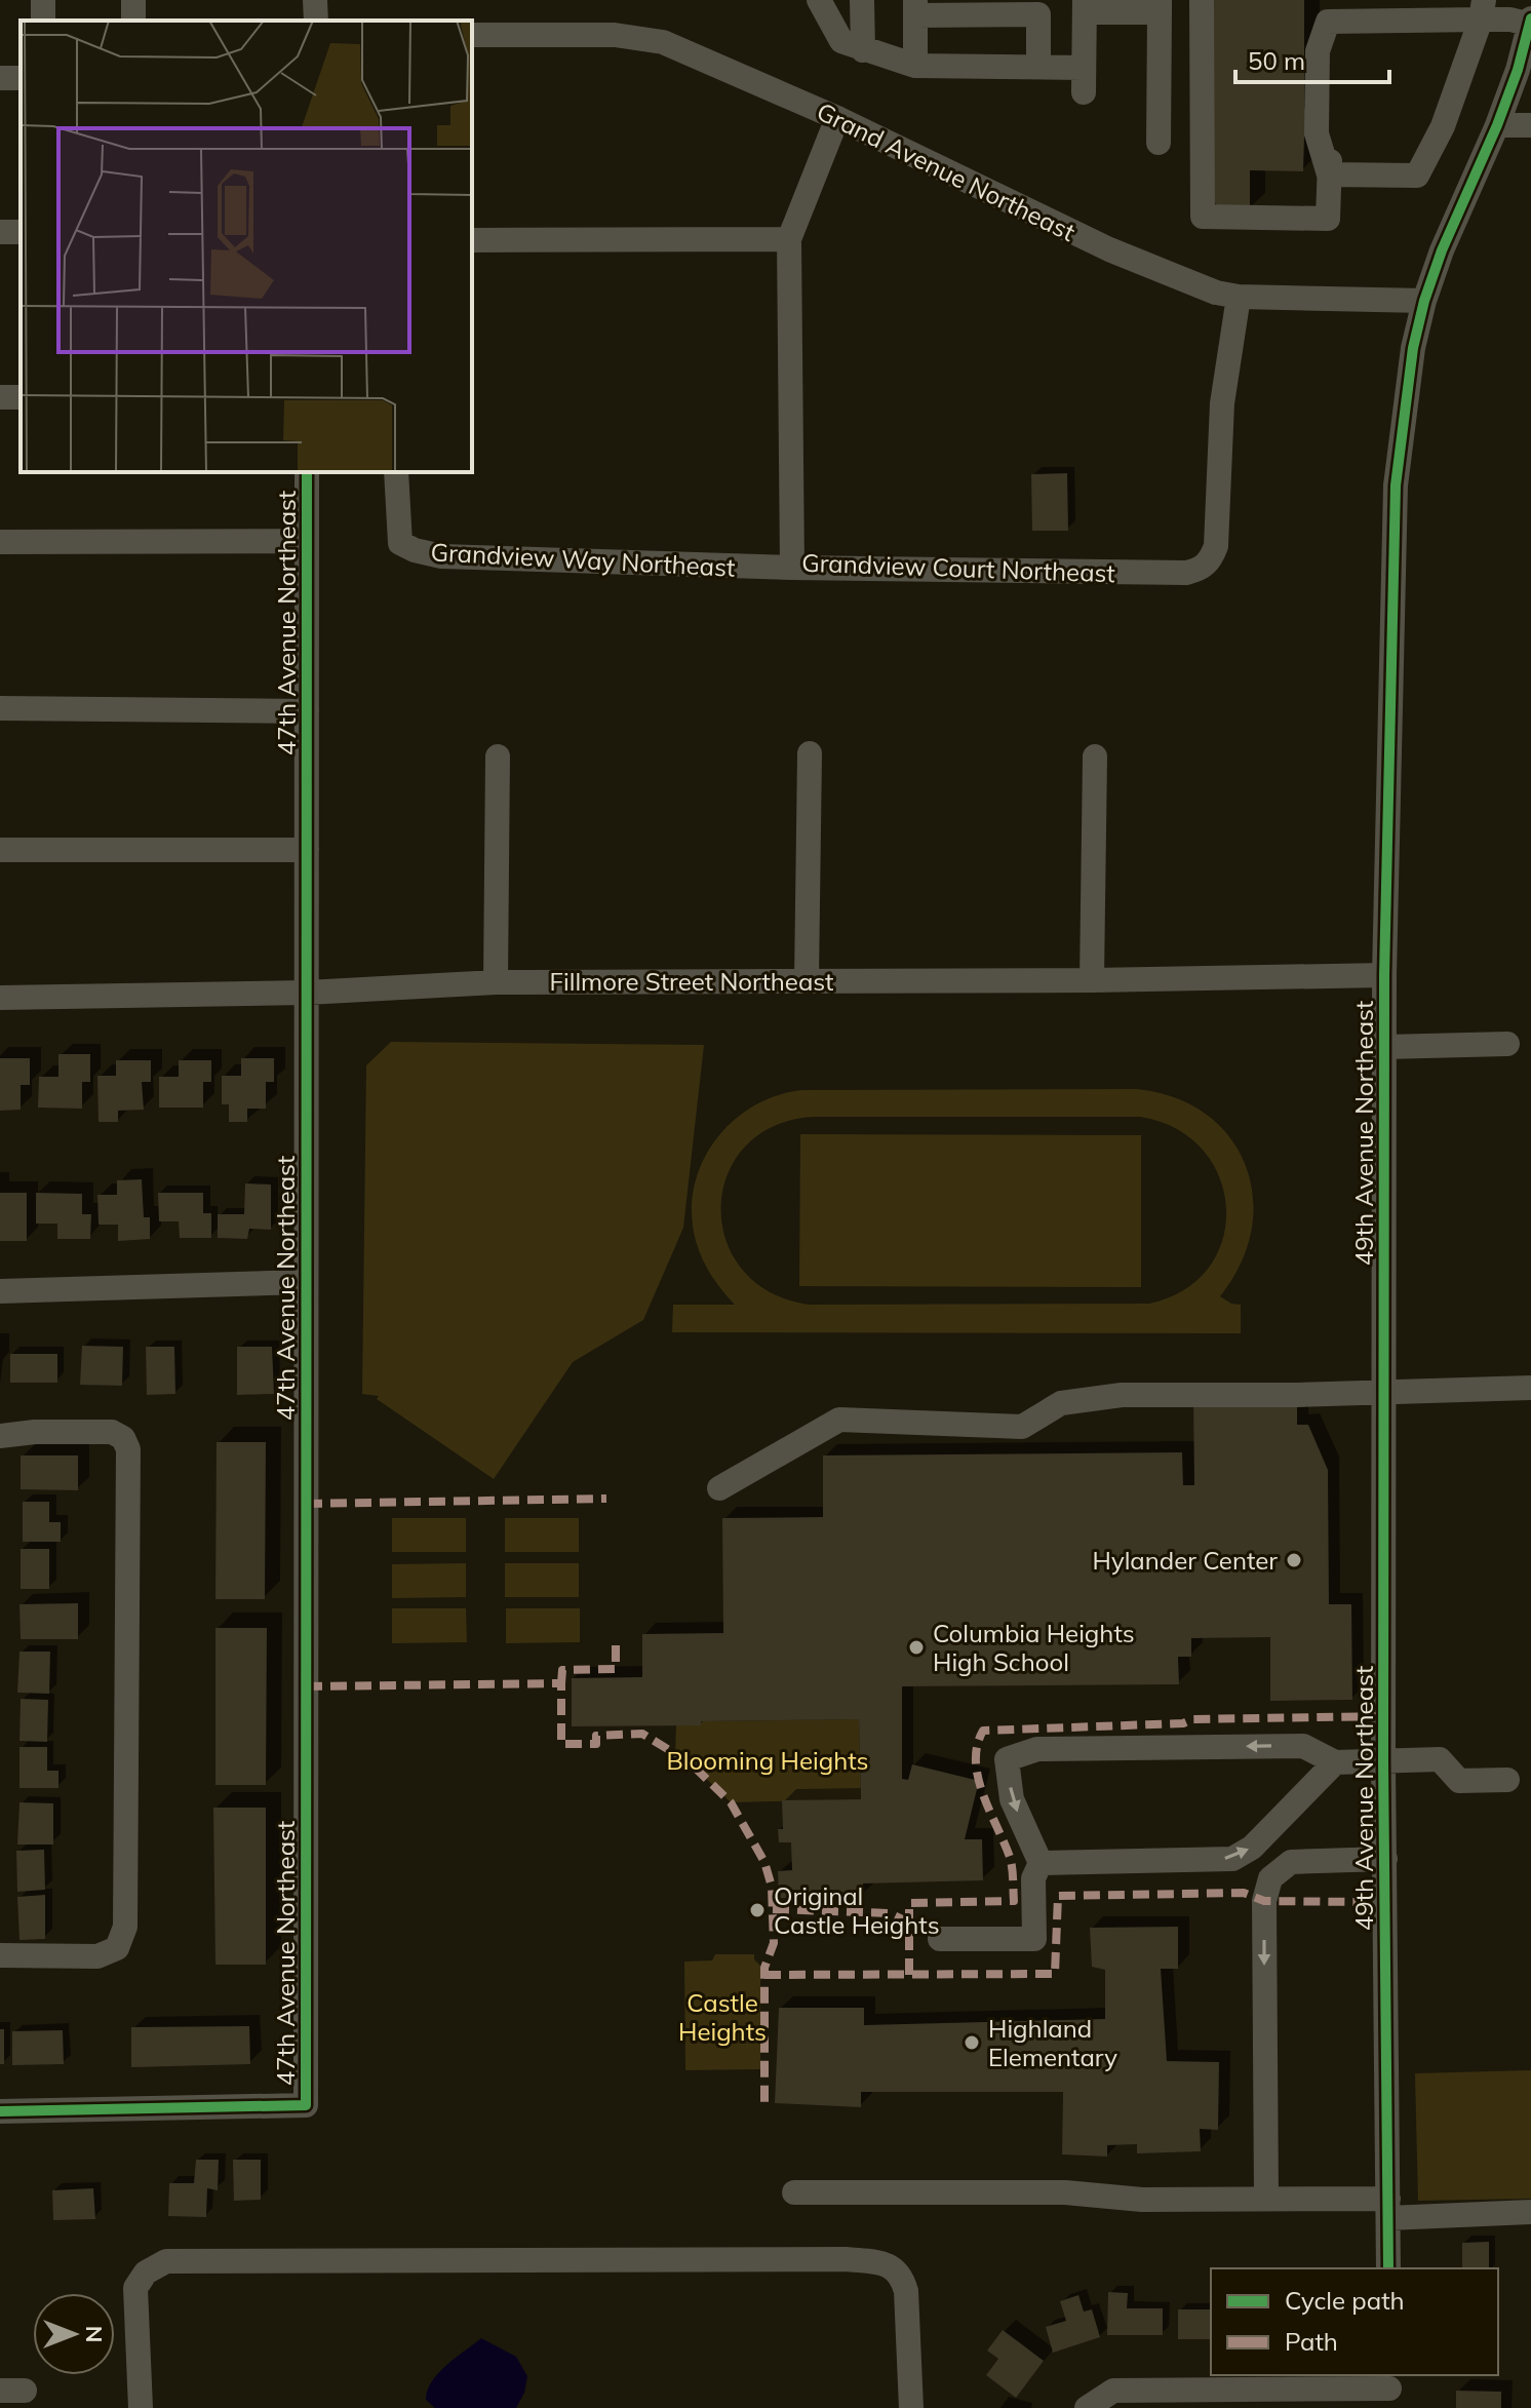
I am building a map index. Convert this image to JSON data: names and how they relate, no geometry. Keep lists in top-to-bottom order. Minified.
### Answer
{"streets":{"street":["Grand Avenue Northeast","Grandview Way Northeast","Grandview Court Northeast","47th Avenue Northeast","Fillmore Street Northeast","49th Avenue Northeast"]},"crossings":[["Grand Avenue Northeast","Grandview Court Northeast"],["Grand Avenue Northeast","49th Avenue Northeast"],["Grandview Way Northeast","Grandview Court Northeast"],["47th Avenue Northeast","Fillmore Street Northeast"],["Fillmore Street Northeast","49th Avenue Northeast"]],"parks":["Blooming Heights","Castle Heights"],"places":["Hylander Center","Columbia Heights High School","Original Castle Heights","Highland Elementary"],"legend":["Cycle path","Path"],"scale_bar":"50 m","north":"right"}
